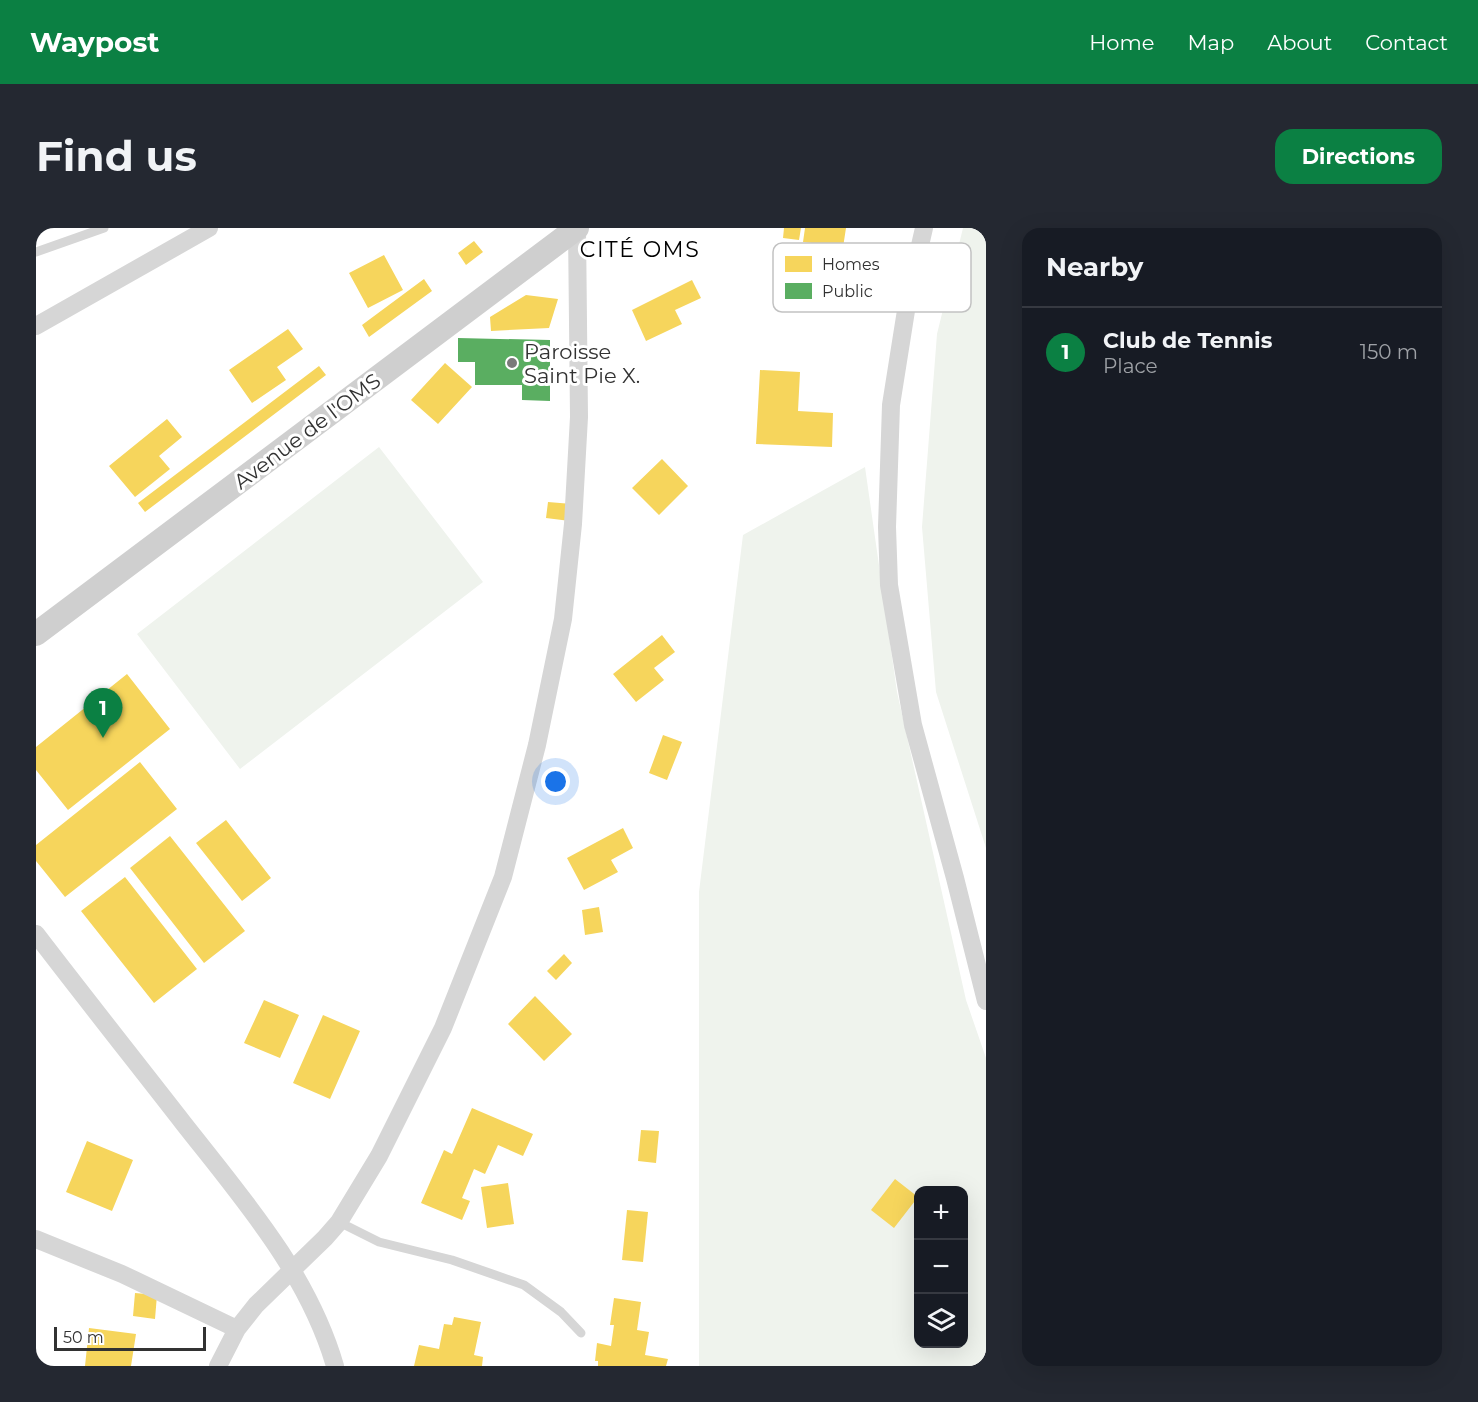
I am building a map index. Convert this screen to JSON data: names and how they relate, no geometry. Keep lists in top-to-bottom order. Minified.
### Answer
{"streets":{"street":["Avenue de l'OMS"]},"districts":["CITÉ OMS"],"places":["Paroisse Saint Pie X."],"legend":["Homes","Public"],"scale_bar":"50 m","page":{"header":"Waypost","nav":["Home","Map","About","Contact"],"buttons":"Directions","title":"Find us","heading":"Nearby","list":[{"mark":"1","name":"Club de Tennis","note":"Place","value":"150 m"}],"pins":"1","map_buttons":["+","−"],"scale":"50 m"}}
